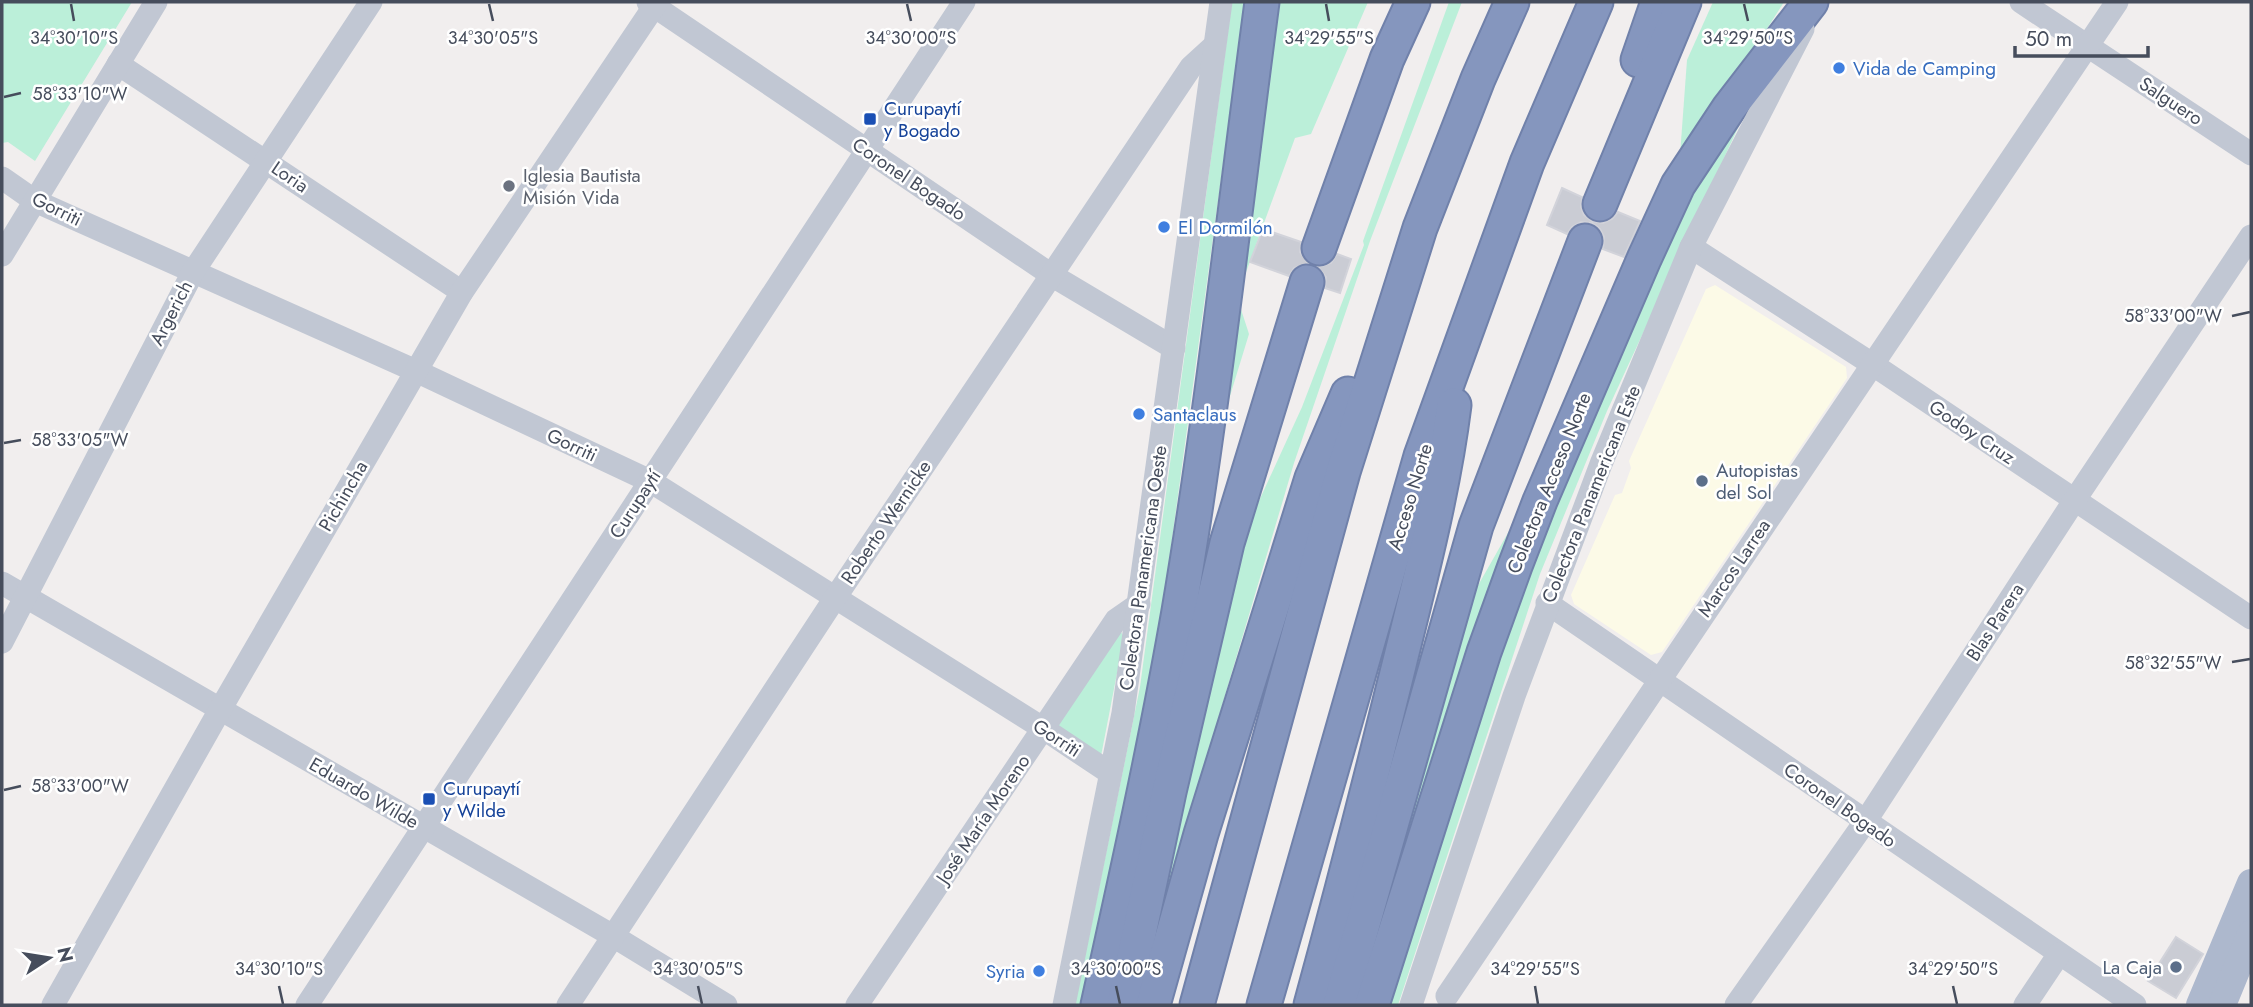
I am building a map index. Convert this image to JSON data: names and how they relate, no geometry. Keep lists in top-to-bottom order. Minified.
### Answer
{"streets":{"highway":["Colectora Acceso Norte","Acceso Norte"],"street":["Salguero","Loria","Coronel Bogado","Gorriti","Argerich","Godoy Cruz","Colectora Panamericana Este","Pichincha","Curupaytí","Roberto Wernicke","Colectora Panamericana Oeste","Marcos Larrea","Blas Parera","Eduardo Wilde","José María Moreno"]},"crossings":[["Salguero","Marcos Larrea"],["Loria","Argerich"],["Loria","Pichincha"],["Coronel Bogado","Colectora Panamericana Este"],["Coronel Bogado","Pichincha"],["Coronel Bogado","Curupaytí"],["Coronel Bogado","Roberto Wernicke"],["Coronel Bogado","Colectora Panamericana Oeste"],["Coronel Bogado","Marcos Larrea"],["Coronel Bogado","Blas Parera"],["Gorriti","Argerich"],["Gorriti","Pichincha"],["Gorriti","Curupaytí"],["Gorriti","Roberto Wernicke"],["Gorriti","Colectora Panamericana Oeste"],["Gorriti","José María Moreno"],["Argerich","Eduardo Wilde"],["Godoy Cruz","Colectora Panamericana Este"],["Godoy Cruz","Marcos Larrea"],["Godoy Cruz","Blas Parera"],["Colectora Acceso Norte","Colectora Panamericana Este"],["Pichincha","Eduardo Wilde"],["Curupaytí","Eduardo Wilde"],["Roberto Wernicke","Colectora Panamericana Oeste"],["Roberto Wernicke","Eduardo Wilde"],["Colectora Panamericana Oeste","José María Moreno"]],"places":{"other":["Vida de Camping","Iglesia Bautista Misión Vida","El Dormilón","Santaclaus","Autopistas del Sol","La Caja","Syria"],"transit":["Curupaytí y Bogado","Curupaytí y Wilde"]},"scale_bar":"50 m","north":"right","coordinates":["34°30'10\"S","34°30'05\"S","34°30'00\"S","34°29'55\"S","34°29'50\"S","58°33'10\"W","58°33'00\"W","58°33'05\"W","58°32'55\"W"]}
